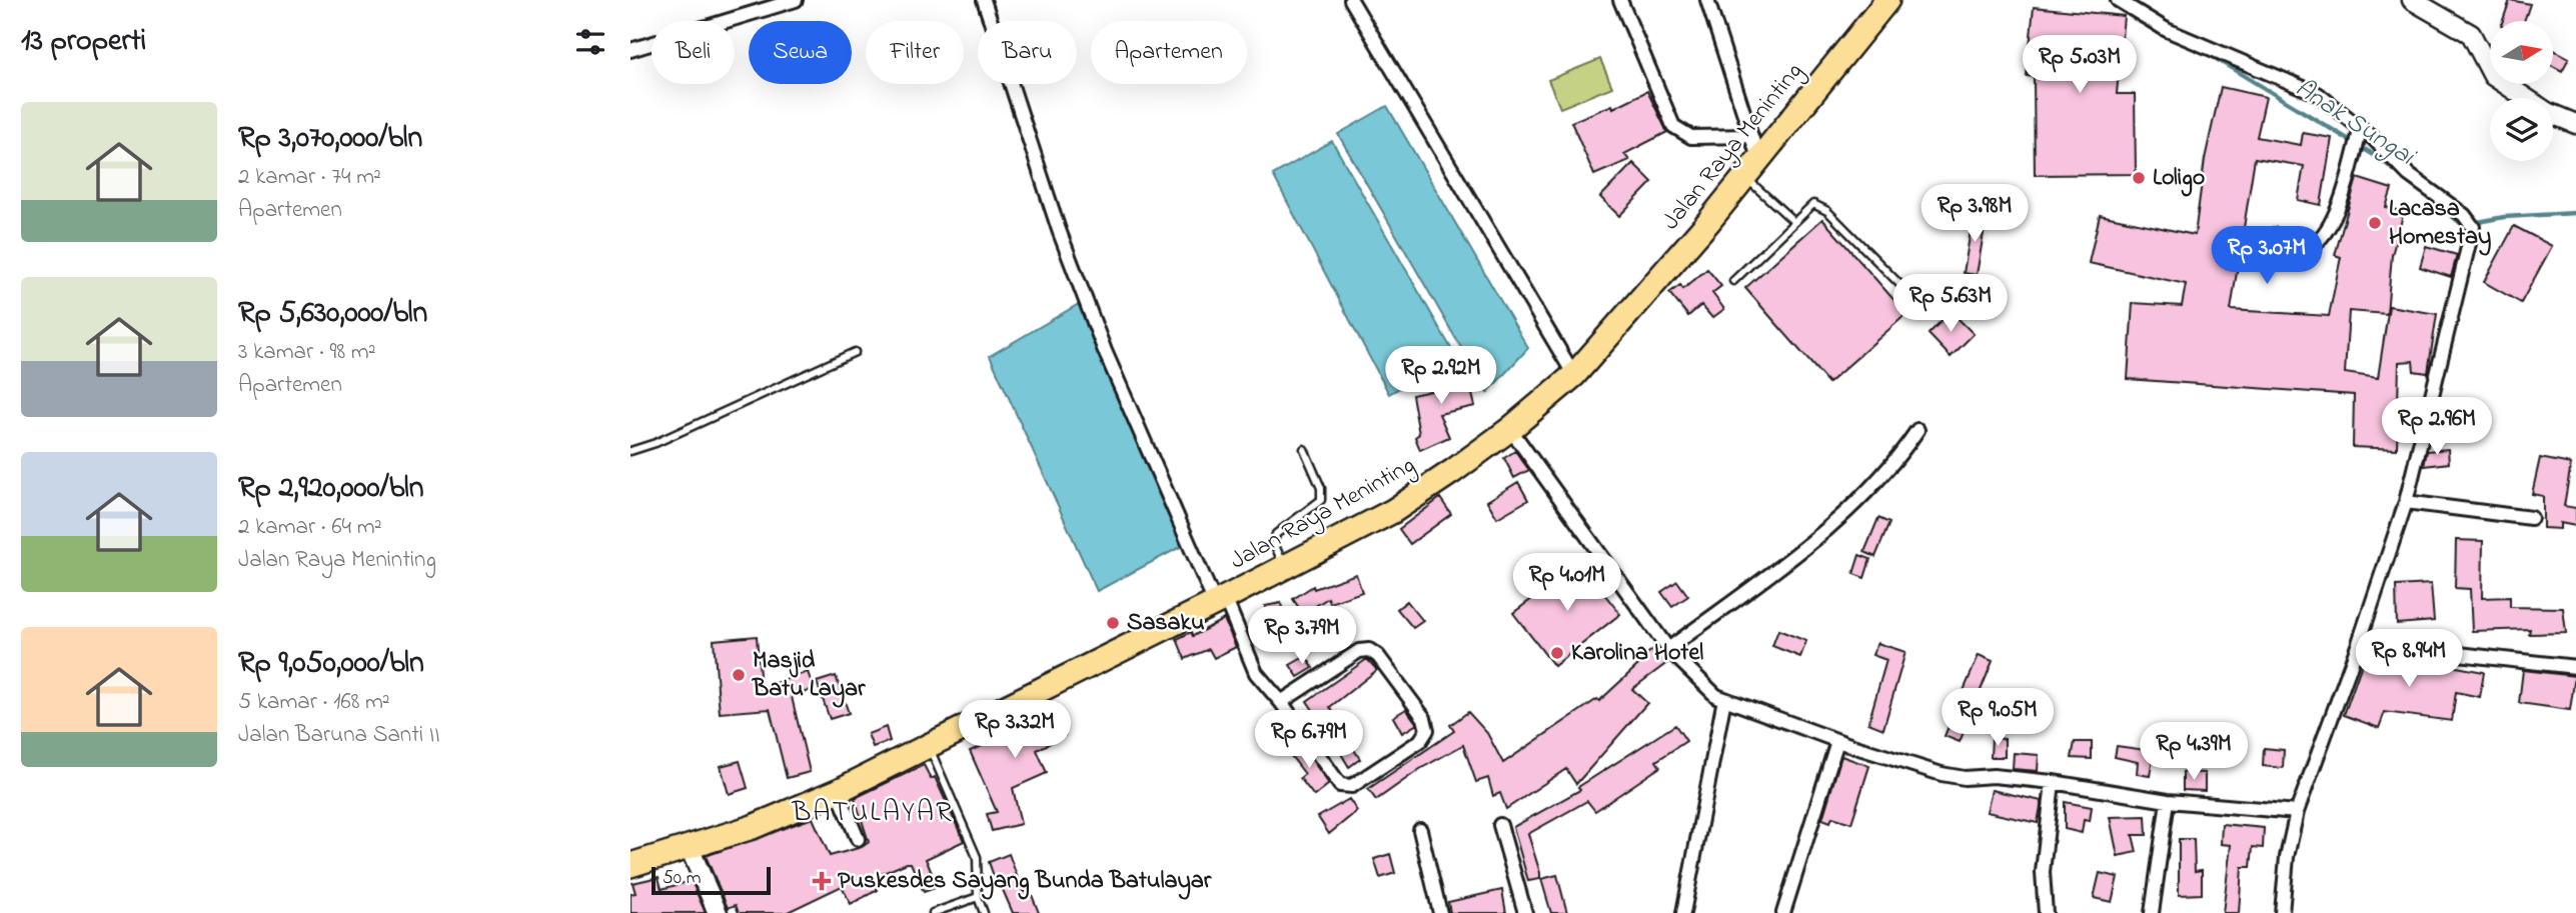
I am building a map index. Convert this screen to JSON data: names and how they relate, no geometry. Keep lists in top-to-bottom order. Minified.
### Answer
{"streets":{"highway":["Jalan Raya Meninting"]},"districts":["BATULAYAR"],"water":["Anak Sungai"],"places":{"other":["Loligo","Lacasa Homestay","Sasaku","Karolina Hotel","Masjid Batu Layar"],"health":["Puskesdes Sayang Bunda Batulayar"]},"scale_bar":"50 m","north":"right","page":{"heading":"13 properti","chip":["Beli","Sewa","Filter","Baru","Apartemen"],"price":["Rp 5.03M","Rp 3.98M","Rp 3.07M","Rp 5.63M","Rp 2.92M","Rp 2.96M","Rp 4.01M","Rp 3.79M","Rp 8.94M","Rp 9.05M","Rp 3.32M","Rp 6.79M","Rp 4.39M"],"list":[{"name":"Rp 3,070,000/bln","note":"2 kamar · 74 m² · Apartemen"},{"name":"Rp 5,630,000/bln","note":"3 kamar · 98 m² · Apartemen"},{"name":"Rp 2,920,000/bln","note":"2 kamar · 64 m² · Jalan Raya Meninting"},{"name":"Rp 9,050,000/bln","note":"5 kamar · 168 m² · Jalan Baruna Santi II"}],"scale":"50 m"}}
